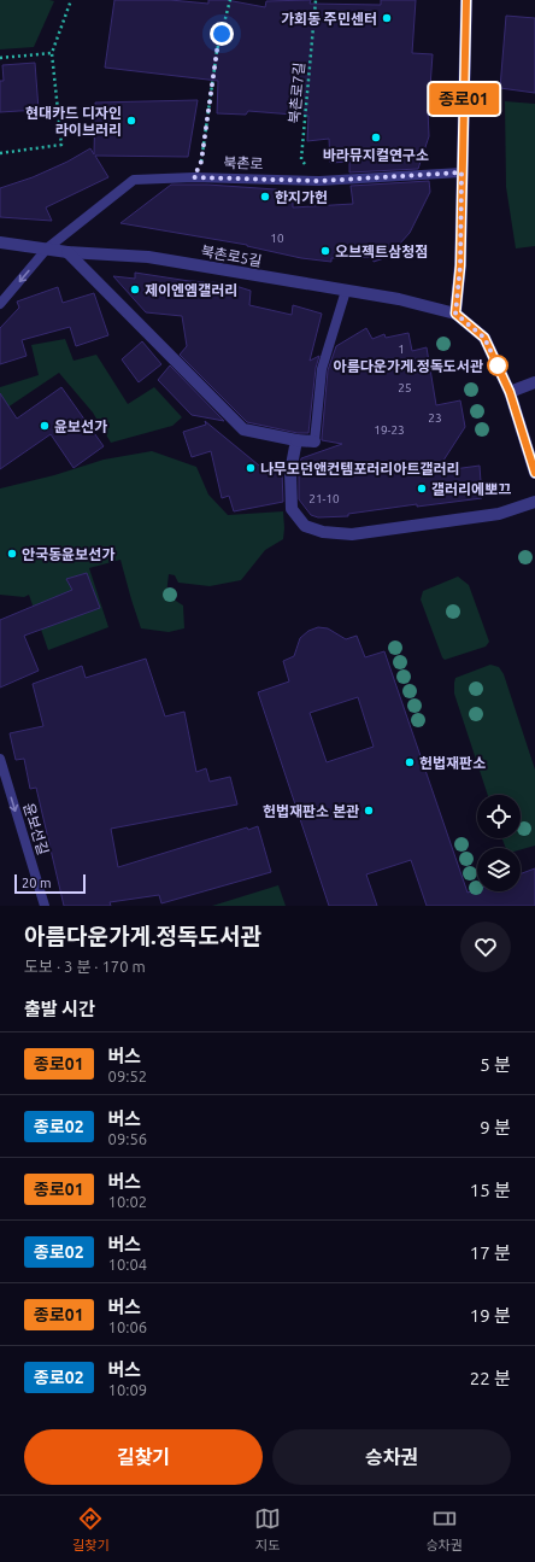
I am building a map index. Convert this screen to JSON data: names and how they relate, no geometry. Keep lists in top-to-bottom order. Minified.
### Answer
{"streets":{"street":["북촌로5길"],"lane":["북촌로","윤보선길"],"path":["북촌로7길"]},"crossings":[["북촌로7길","북촌로"],["북촌로","북촌로5길"]],"one_way":["윤보선길"],"places":["가회동 주민센터","현대카드 디자인 라이브러리","바라뮤지컬연구소","한지가헌","오브젝트삼청점","제이엔엠갤러리","아름다운가게.정독도서관","윤보선가","나무모던앤컨템포러리아트갤러리","갤러리에뽀끄","안국동윤보선가","헌법재판소","헌법재판소 본관"],"lines":["bus line 종로01"],"house_numbers":["10","1","25","23","19-23","21-10"],"scale_bar":"20 m","page":{"on_map":"종로01","scale":"20 m","heading":[["아름다운가게.정독도서관","도보 · 3 분 · 170 m"],"출발 시간"],"list":[{"mark":"종로01","name":"버스","note":"09:52","value":"5 분"},{"mark":"종로02","name":"버스","note":"09:56","value":"9 분"},{"mark":"종로01","name":"버스","note":"10:02","value":"15 분"},{"mark":"종로02","name":"버스","note":"10:04","value":"17 분"},{"mark":"종로01","name":"버스","note":"10:06","value":"19 분"},{"mark":"종로02","name":"버스","note":"10:09","value":"22 분"}],"buttons":["길찾기","승차권"],"tabs":["길찾기","지도","승차권"]}}
